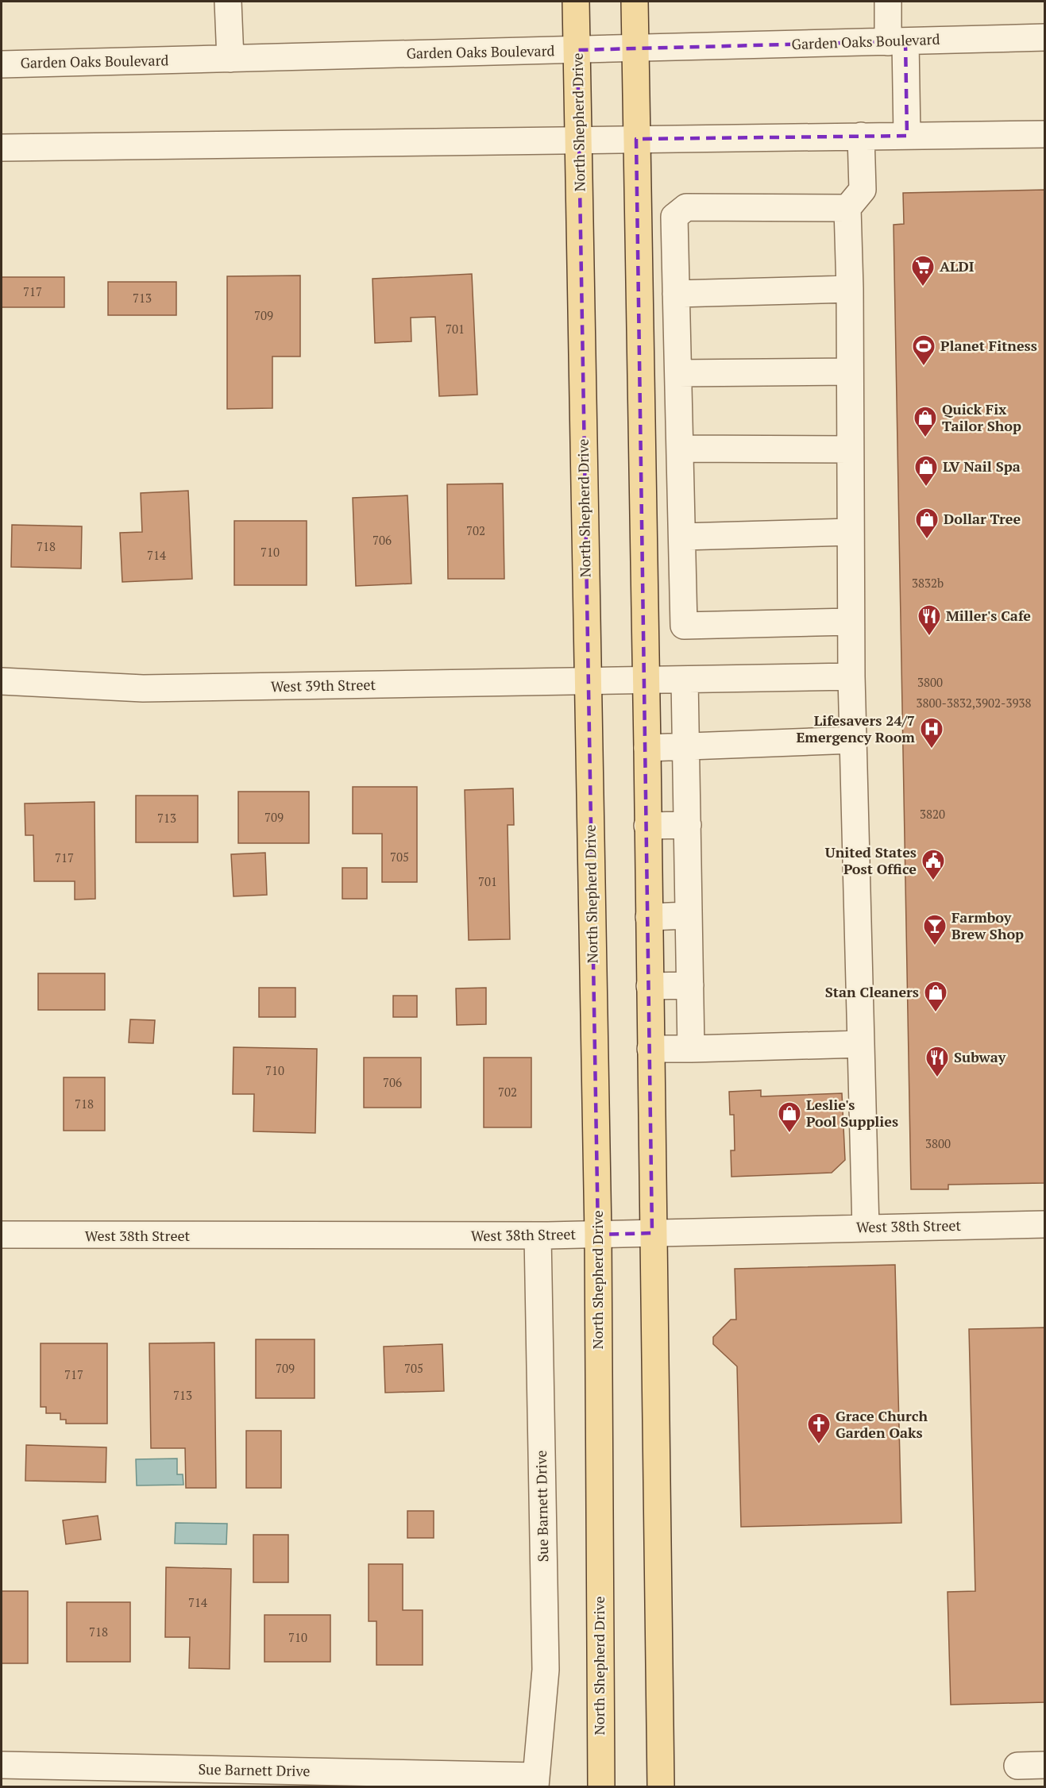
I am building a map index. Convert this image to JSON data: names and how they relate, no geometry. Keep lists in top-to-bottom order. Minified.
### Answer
{"streets":{"main road":["North Shepherd Drive"],"street":["Garden Oaks Boulevard","West 39th Street","West 38th Street","Sue Barnett Drive"]},"crossings":[["Garden Oaks Boulevard","North Shepherd Drive"],["North Shepherd Drive","West 39th Street"],["North Shepherd Drive","West 38th Street"],["West 38th Street","Sue Barnett Drive"]],"places":{"supermarket":["ALDI"],"sports":["Planet Fitness"],"shop":["Quick Fix Tailor Shop","LV Nail Spa","Dollar Tree","Stan Cleaners","Leslie's Pool Supplies"],"restaurant":["Miller's Cafe","Subway"],"hospital":["Lifesavers 24/7 Emergency Room"],"public building":["United States Post Office"],"bar":["Farmboy Brew Shop"],"church":["Grace Church Garden Oaks"]},"house_numbers":["717","713","709","701","702","706","718","710","714","3832b","3800","3800-3832,3902-3938","3820","709","713","705","717","701","710","706","702","718","3800","709","705","717","713","714","718","710"]}
